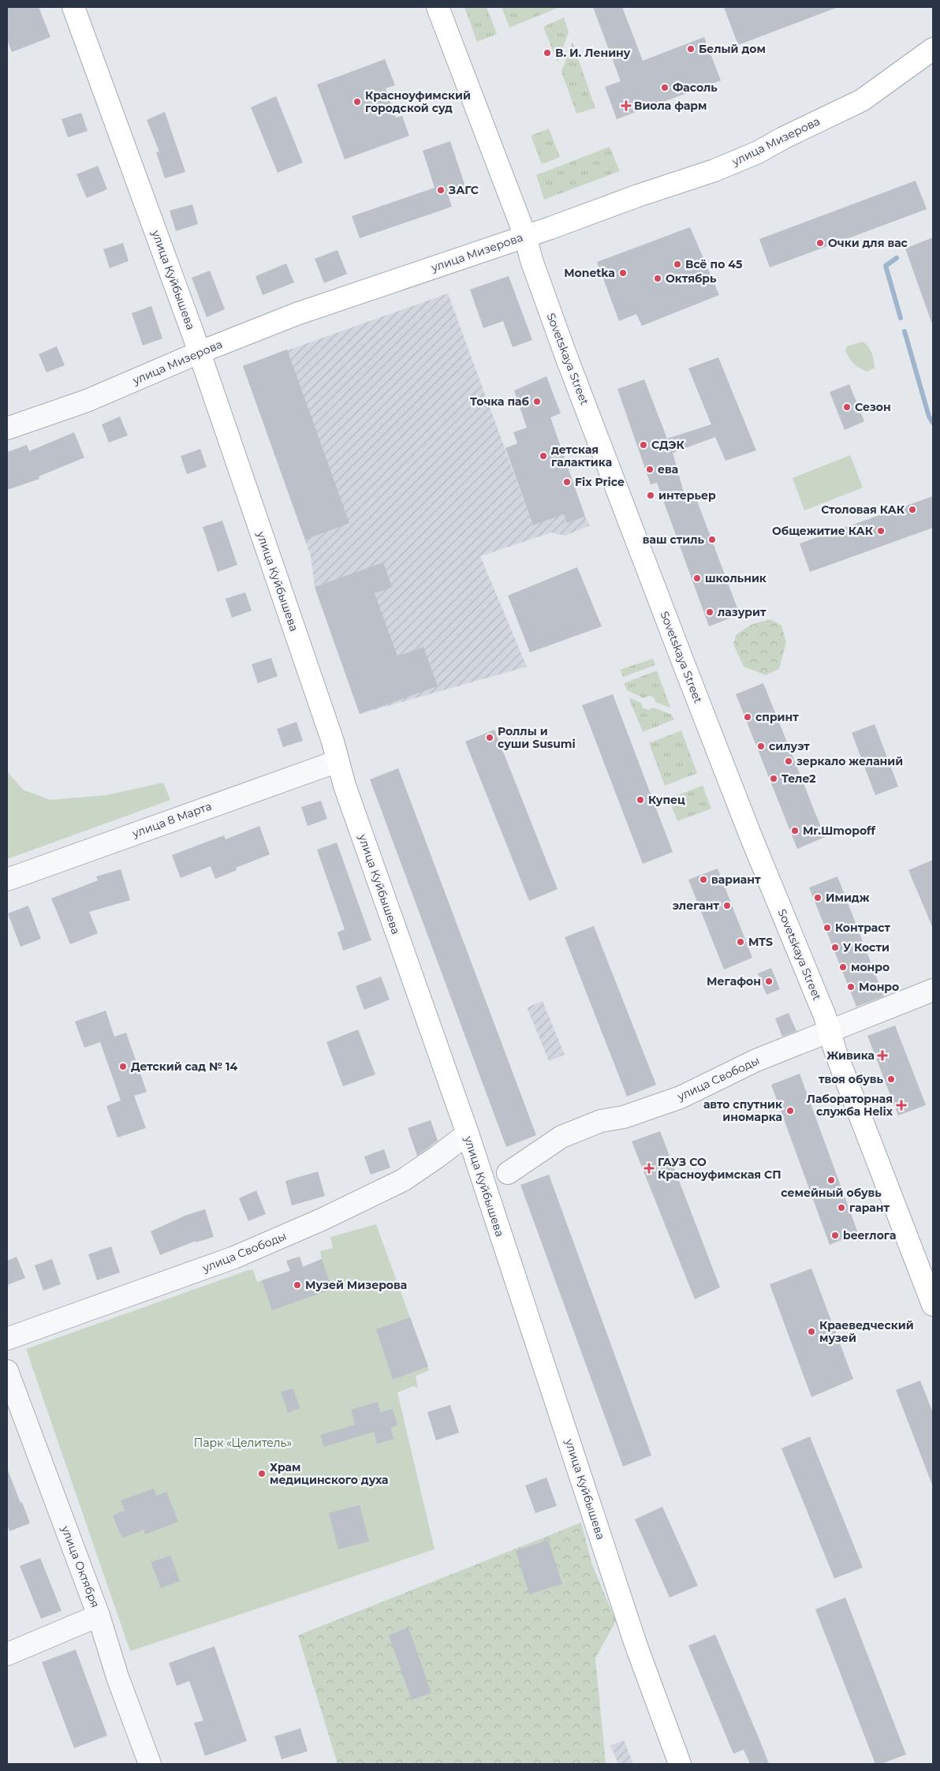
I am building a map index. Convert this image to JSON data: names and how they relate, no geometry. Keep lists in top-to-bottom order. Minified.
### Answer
{"streets":{"main road":["улица Мизерова","улица Куйбышева","Sovetskaya Street"],"street":["улица 8 Марта","улица Свободы","улица Октября"]},"crossings":[["улица Мизерова","улица Куйбышева"],["улица Мизерова","Sovetskaya Street"],["улица Куйбышева","улица 8 Марта"],["улица Куйбышева","улица Свободы"],["Sovetskaya Street","улица Свободы"]],"parks":["Парк «Целитель»"],"places":{"other":["Белый дом","В. И. Ленину","Фасоль","Красноуфимский городской суд","ЗАГС","Очки для вас","Всё по 45","Monetka","Октябрь","Точка паб","Сезон","СДЭК","детская галактика","ева","Fix Price","интерьер","Столовая КАК","Общежитие КАК","ваш стиль","школьник","лазурит","спринт","Роллы и суши Susumi","силуэт","зеркало желаний","Теле2","Купец","Mr.Шmopoff","вариант","Имидж","элегант","Контраст","MTS","У Кости","монро","Мегафон","Монро","Детский сад № 14","твоя обувь","авто спутник иномарка","семейный обувь","гарант","beerлога","Музей Мизерова","Краеведческий музей","Храм медицинского духа"],"health":["Виола фарм","Живика","Лабораторная служба Helix","ГАУЗ СО Красноуфимская СП"]}}
